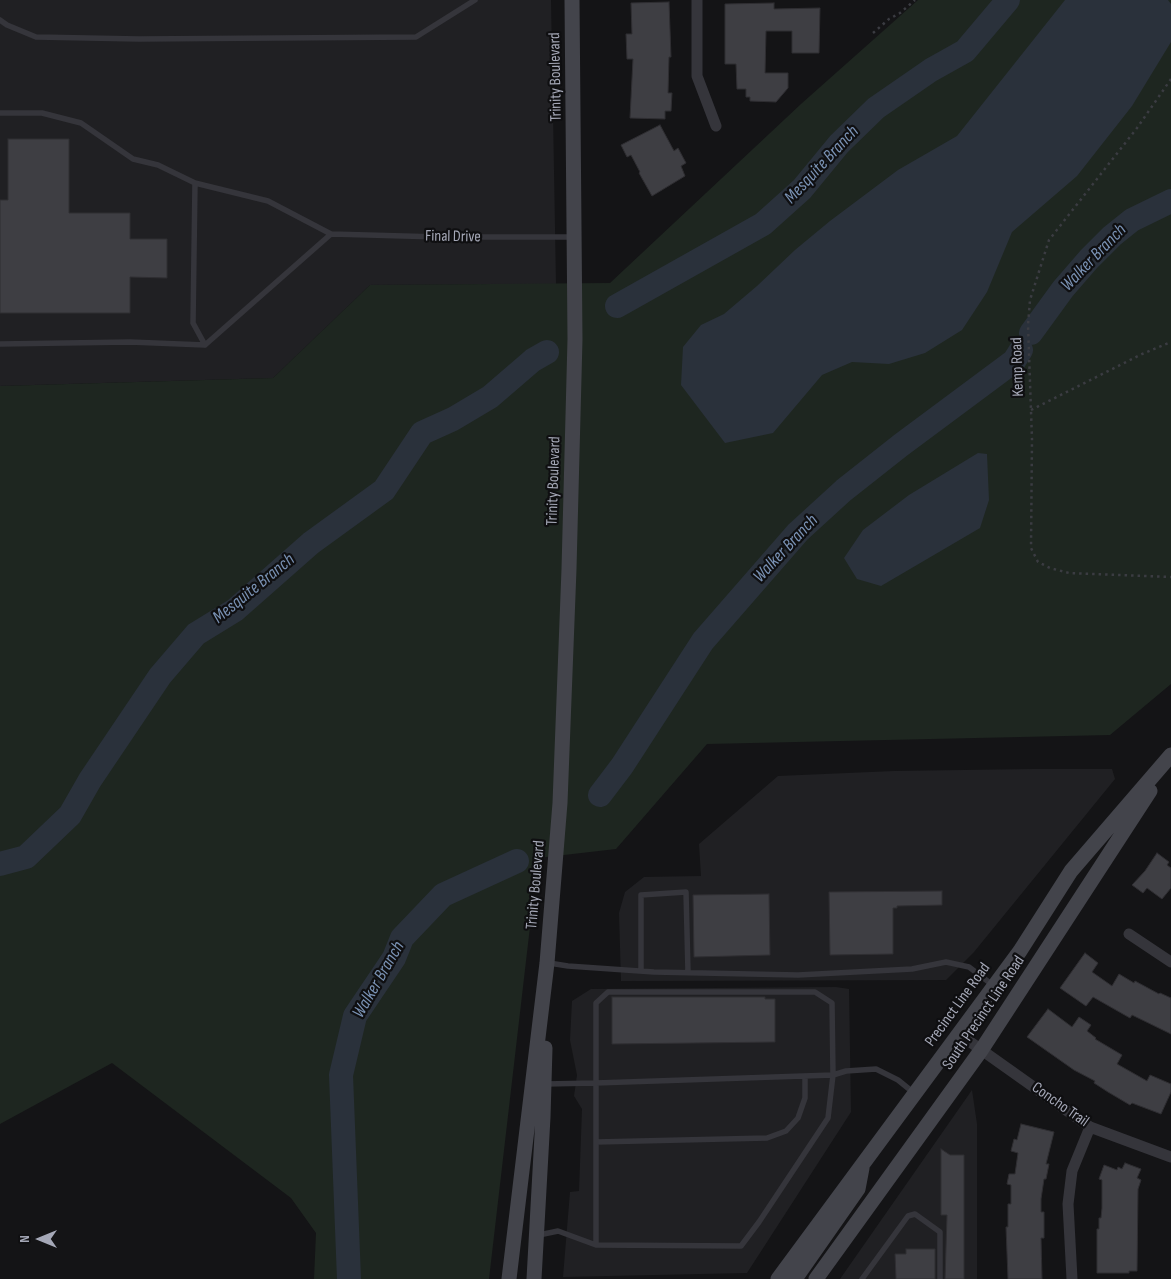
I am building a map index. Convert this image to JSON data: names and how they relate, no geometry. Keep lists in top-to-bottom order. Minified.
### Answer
{"streets":{"main road":["Trinity Boulevard","Precinct Line Road","South Precinct Line Road"],"street":["Concho Trail"],"lane":["Final Drive"],"path":["Kemp Road"]},"crossings":[["Trinity Boulevard","Final Drive"],["Precinct Line Road","South Precinct Line Road"],["Precinct Line Road","Concho Trail"],["South Precinct Line Road","Concho Trail"]],"water":["Mesquite Branch","Walker Branch"],"north":"left"}
